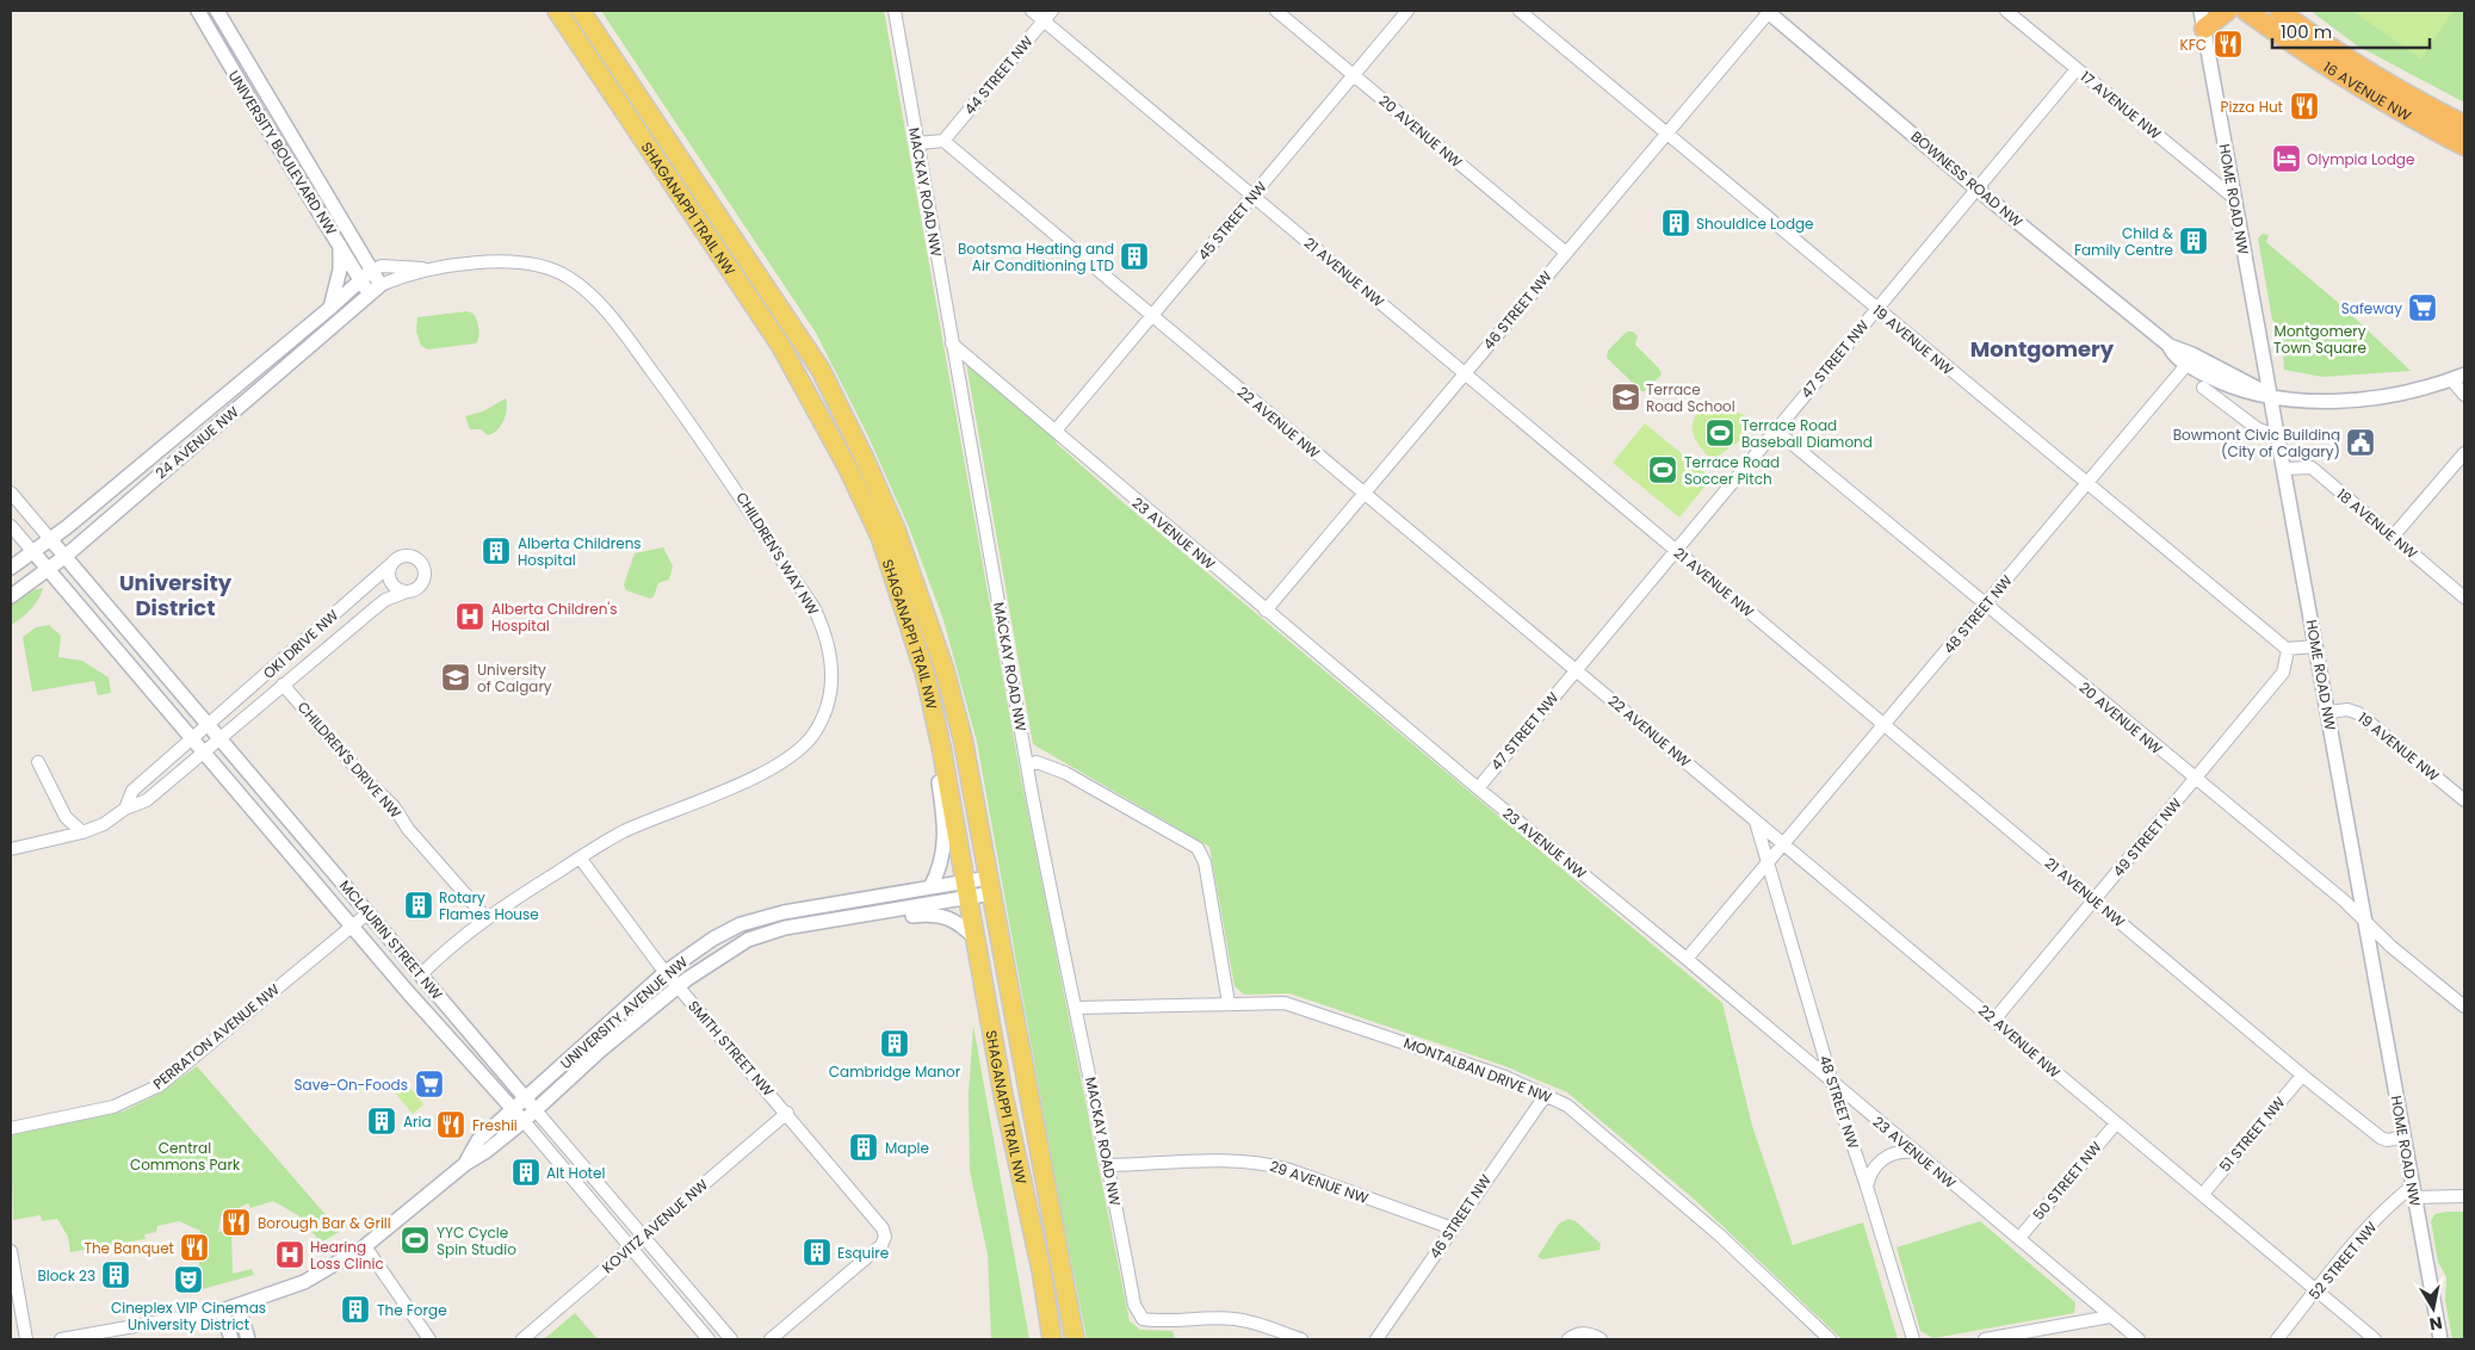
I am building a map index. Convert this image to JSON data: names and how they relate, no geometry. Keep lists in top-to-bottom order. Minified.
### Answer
{"streets":{"highway":["16 AVENUE NW"],"main road":["SHAGANAPPI TRAIL NW"],"street":["44 STREET NW","17 AVENUE NW","20 AVENUE NW","UNIVERSITY BOULEVARD NW","BOWNESS ROAD NW","MACKAY ROAD NW","HOME ROAD NW","45 STREET NW","21 AVENUE NW","46 STREET NW","19 AVENUE NW","47 STREET NW","22 AVENUE NW","24 AVENUE NW","18 AVENUE NW","23 AVENUE NW","CHILDREN'S WAY NW","48 STREET NW","OKI DRIVE NW","CHILDREN'S DRIVE NW","49 STREET NW","MCLAURIN STREET NW","UNIVERSITY AVENUE NW","PERRATON AVENUE NW","SMITH STREET NW","MONTALBAN DRIVE NW","51 STREET NW","50 STREET NW","29 AVENUE NW","KOVITZ AVENUE NW","52 STREET NW"]},"crossings":[["44 STREET NW","21 AVENUE NW"],["44 STREET NW","22 AVENUE NW"],["17 AVENUE NW","HOME ROAD NW"],["17 AVENUE NW","47 STREET NW"],["20 AVENUE NW","HOME ROAD NW"],["20 AVENUE NW","45 STREET NW"],["20 AVENUE NW","46 STREET NW"],["20 AVENUE NW","47 STREET NW"],["20 AVENUE NW","48 STREET NW"],["20 AVENUE NW","49 STREET NW"],["UNIVERSITY BOULEVARD NW","24 AVENUE NW"],["UNIVERSITY BOULEVARD NW","CHILDREN'S WAY NW"],["BOWNESS ROAD NW","HOME ROAD NW"],["BOWNESS ROAD NW","46 STREET NW"],["BOWNESS ROAD NW","47 STREET NW"],["BOWNESS ROAD NW","48 STREET NW"],["MACKAY ROAD NW","23 AVENUE NW"],["MACKAY ROAD NW","MONTALBAN DRIVE NW"],["MACKAY ROAD NW","29 AVENUE NW"],["HOME ROAD NW","21 AVENUE NW"],["HOME ROAD NW","19 AVENUE NW"],["HOME ROAD NW","18 AVENUE NW"],["HOME ROAD NW","52 STREET NW"],["SHAGANAPPI TRAIL NW","UNIVERSITY AVENUE NW"],["45 STREET NW","21 AVENUE NW"],["45 STREET NW","22 AVENUE NW"],["45 STREET NW","23 AVENUE NW"],["21 AVENUE NW","46 STREET NW"],["21 AVENUE NW","47 STREET NW"],["21 AVENUE NW","48 STREET NW"],["21 AVENUE NW","49 STREET NW"],["21 AVENUE NW","51 STREET NW"],["46 STREET NW","19 AVENUE NW"],["46 STREET NW","22 AVENUE NW"],["46 STREET NW","23 AVENUE NW"],["46 STREET NW","MONTALBAN DRIVE NW"],["46 STREET NW","29 AVENUE NW"],["19 AVENUE NW","47 STREET NW"],["19 AVENUE NW","48 STREET NW"],["19 AVENUE NW","49 STREET NW"],["47 STREET NW","22 AVENUE NW"],["47 STREET NW","23 AVENUE NW"],["22 AVENUE NW","48 STREET NW"],["22 AVENUE NW","49 STREET NW"],["22 AVENUE NW","51 STREET NW"],["22 AVENUE NW","50 STREET NW"],["22 AVENUE NW","52 STREET NW"],["24 AVENUE NW","CHILDREN'S WAY NW"],["24 AVENUE NW","MCLAURIN STREET NW"],["23 AVENUE NW","48 STREET NW"],["23 AVENUE NW","50 STREET NW"],["CHILDREN'S WAY NW","CHILDREN'S DRIVE NW"],["CHILDREN'S WAY NW","MCLAURIN STREET NW"],["CHILDREN'S WAY NW","SMITH STREET NW"],["OKI DRIVE NW","CHILDREN'S DRIVE NW"],["OKI DRIVE NW","MCLAURIN STREET NW"],["MCLAURIN STREET NW","UNIVERSITY AVENUE NW"],["MCLAURIN STREET NW","PERRATON AVENUE NW"],["MCLAURIN STREET NW","KOVITZ AVENUE NW"],["UNIVERSITY AVENUE NW","SMITH STREET NW"],["SMITH STREET NW","KOVITZ AVENUE NW"]],"districts":["Montgomery","University District"],"parks":["Montgomery Town Square","Central Commons Park"],"places":{"restaurant":["KFC","Pizza Hut","Freshii","Borough Bar & Grill","The Banquet"],"hotel":["Olympia Lodge"],"building":["Shouldice Lodge","Child & Family Centre","Bootsma Heating and Air Conditioning LTD","Alberta Childrens Hospital","Rotary Flames House","Cambridge Manor","Aria","Maple","Alt Hotel","Esquire","Block 23","The Forge"],"supermarket":["Safeway","Save-On-Foods"],"school or university":["Terrace Road School","University of Calgary"],"sports":["Terrace Road Baseball Diamond","Terrace Road Soccer Pitch","YYC Cycle Spin Studio"],"public building":["Bowmont Civic Building (City of Calgary)"],"hospital":["Alberta Children's Hospital","Hearing Loss Clinic"],"theatre":["Cineplex VIP Cinemas University District"]},"scale_bar":"100 m","north":"bottom"}
